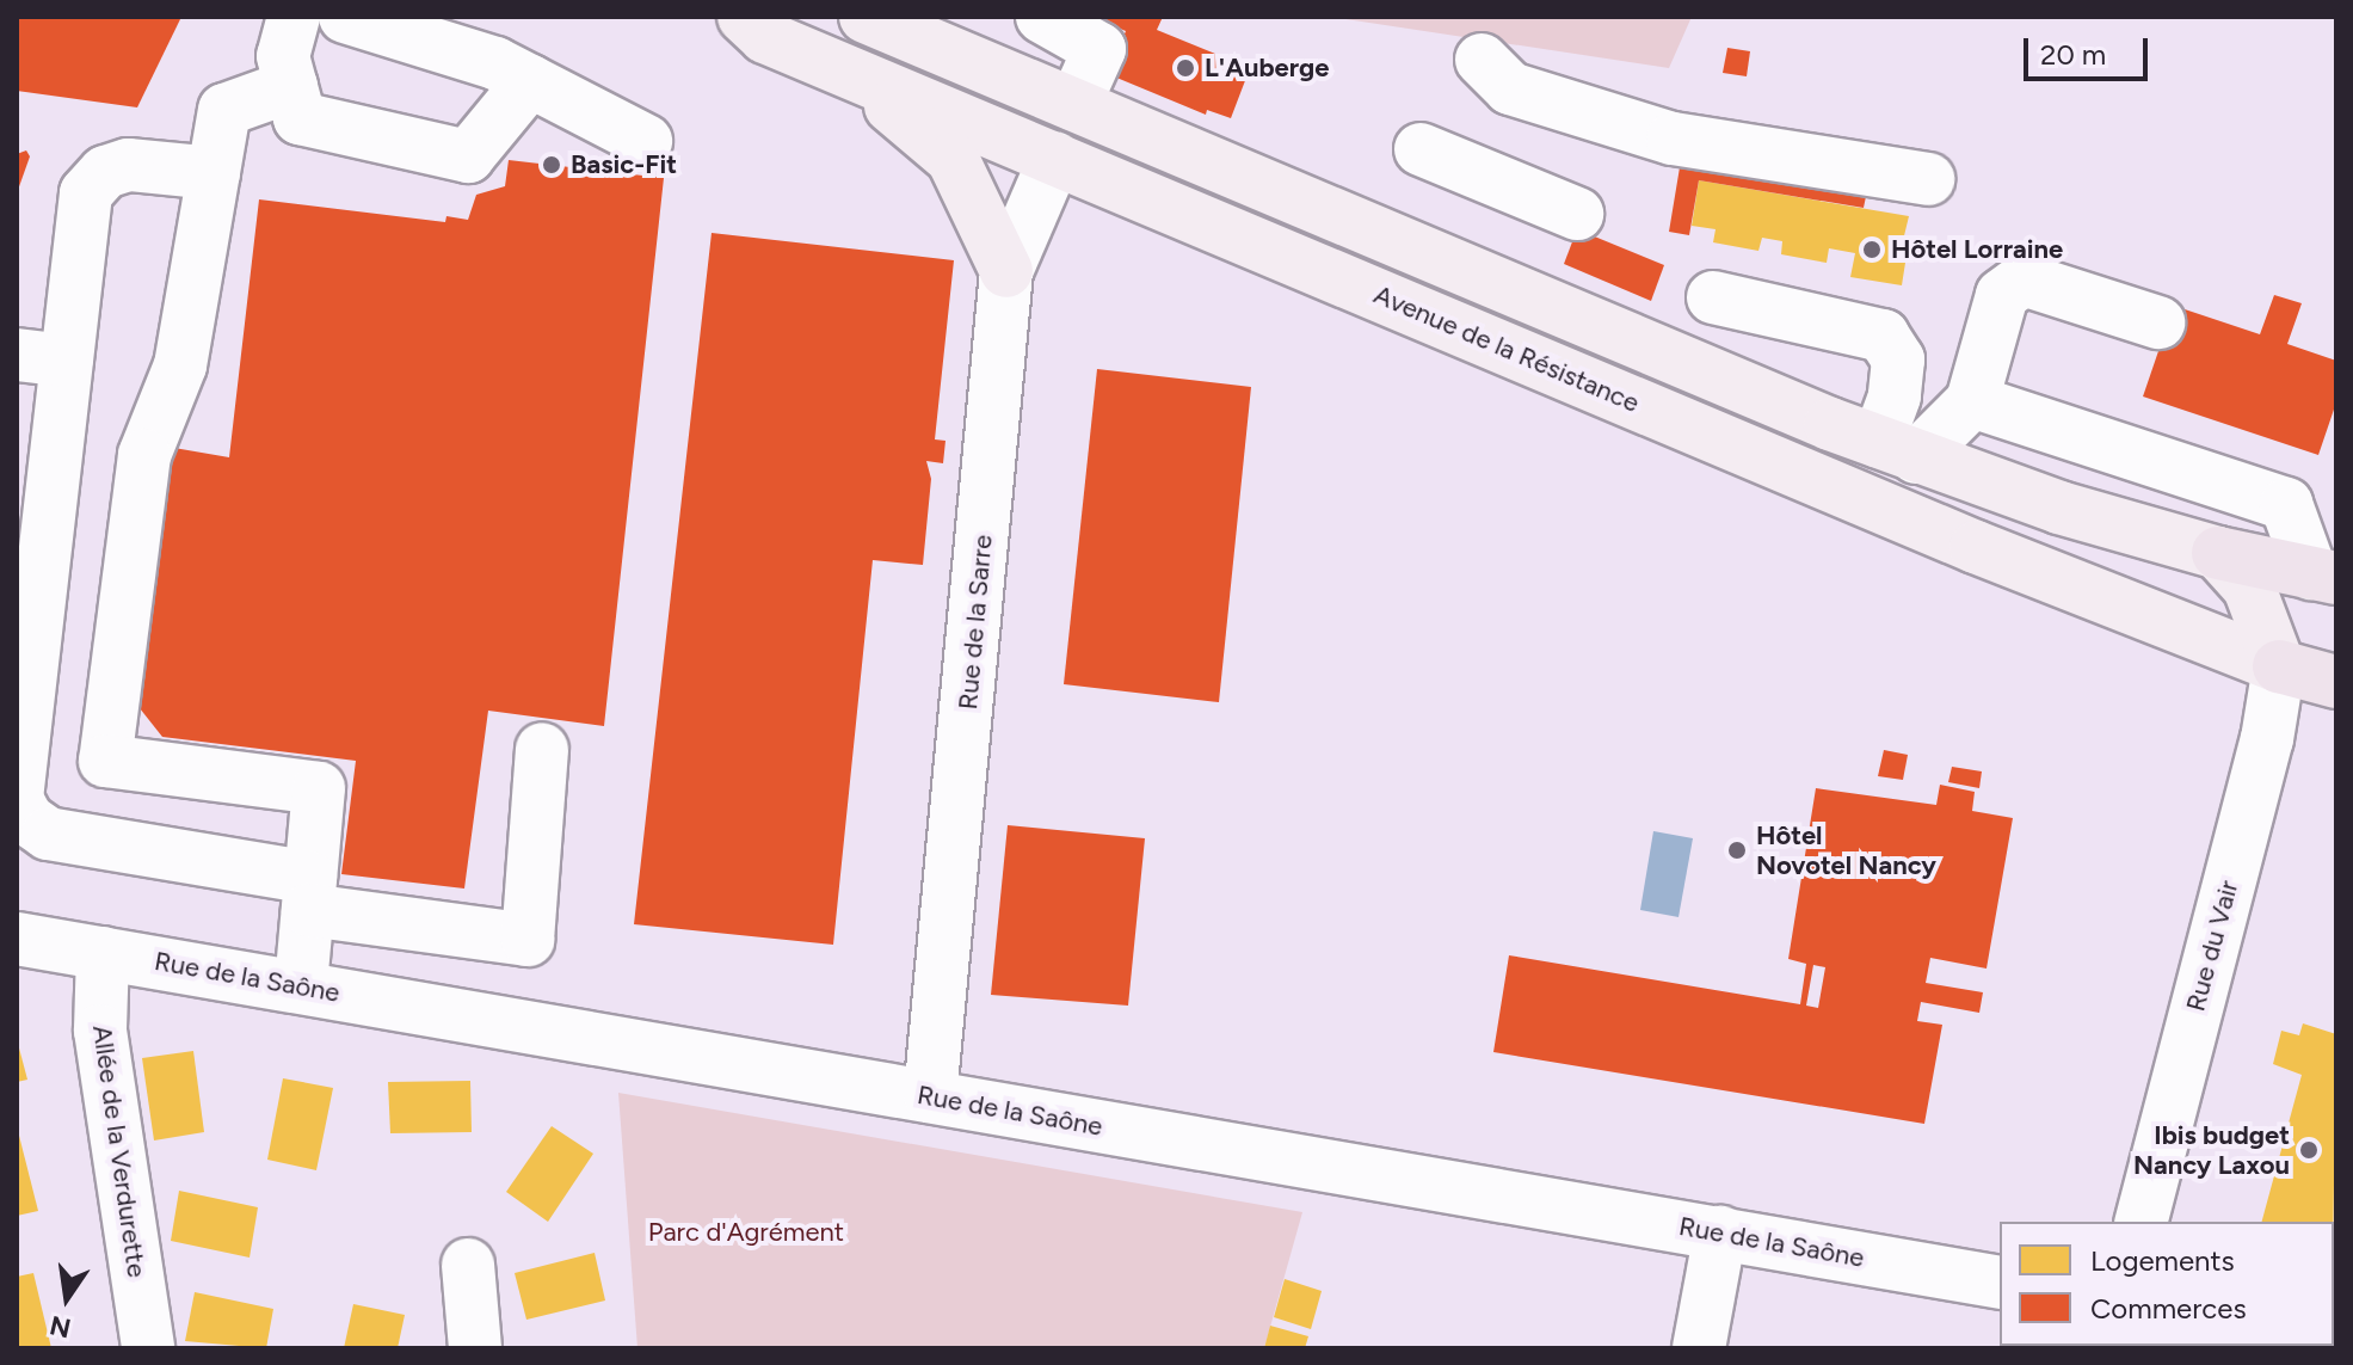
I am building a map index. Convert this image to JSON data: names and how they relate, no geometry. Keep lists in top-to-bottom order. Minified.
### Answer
{"streets":{"main road":["Avenue de la Résistance"],"street":["Rue de la Sarre","Rue du Vair","Rue de la Saône","Allée de la Verdurette"]},"crossings":[["Avenue de la Résistance","Rue de la Sarre"],["Avenue de la Résistance","Rue du Vair"],["Rue de la Sarre","Rue de la Saône"],["Rue de la Saône","Allée de la Verdurette"]],"parks":["Parc d'Agrément"],"places":["L'Auberge","Basic-Fit","Hôtel Lorraine","Hôtel Novotel Nancy","Ibis budget Nancy Laxou"],"legend":["Logements","Commerces"],"scale_bar":"20 m","north":"bottom"}
